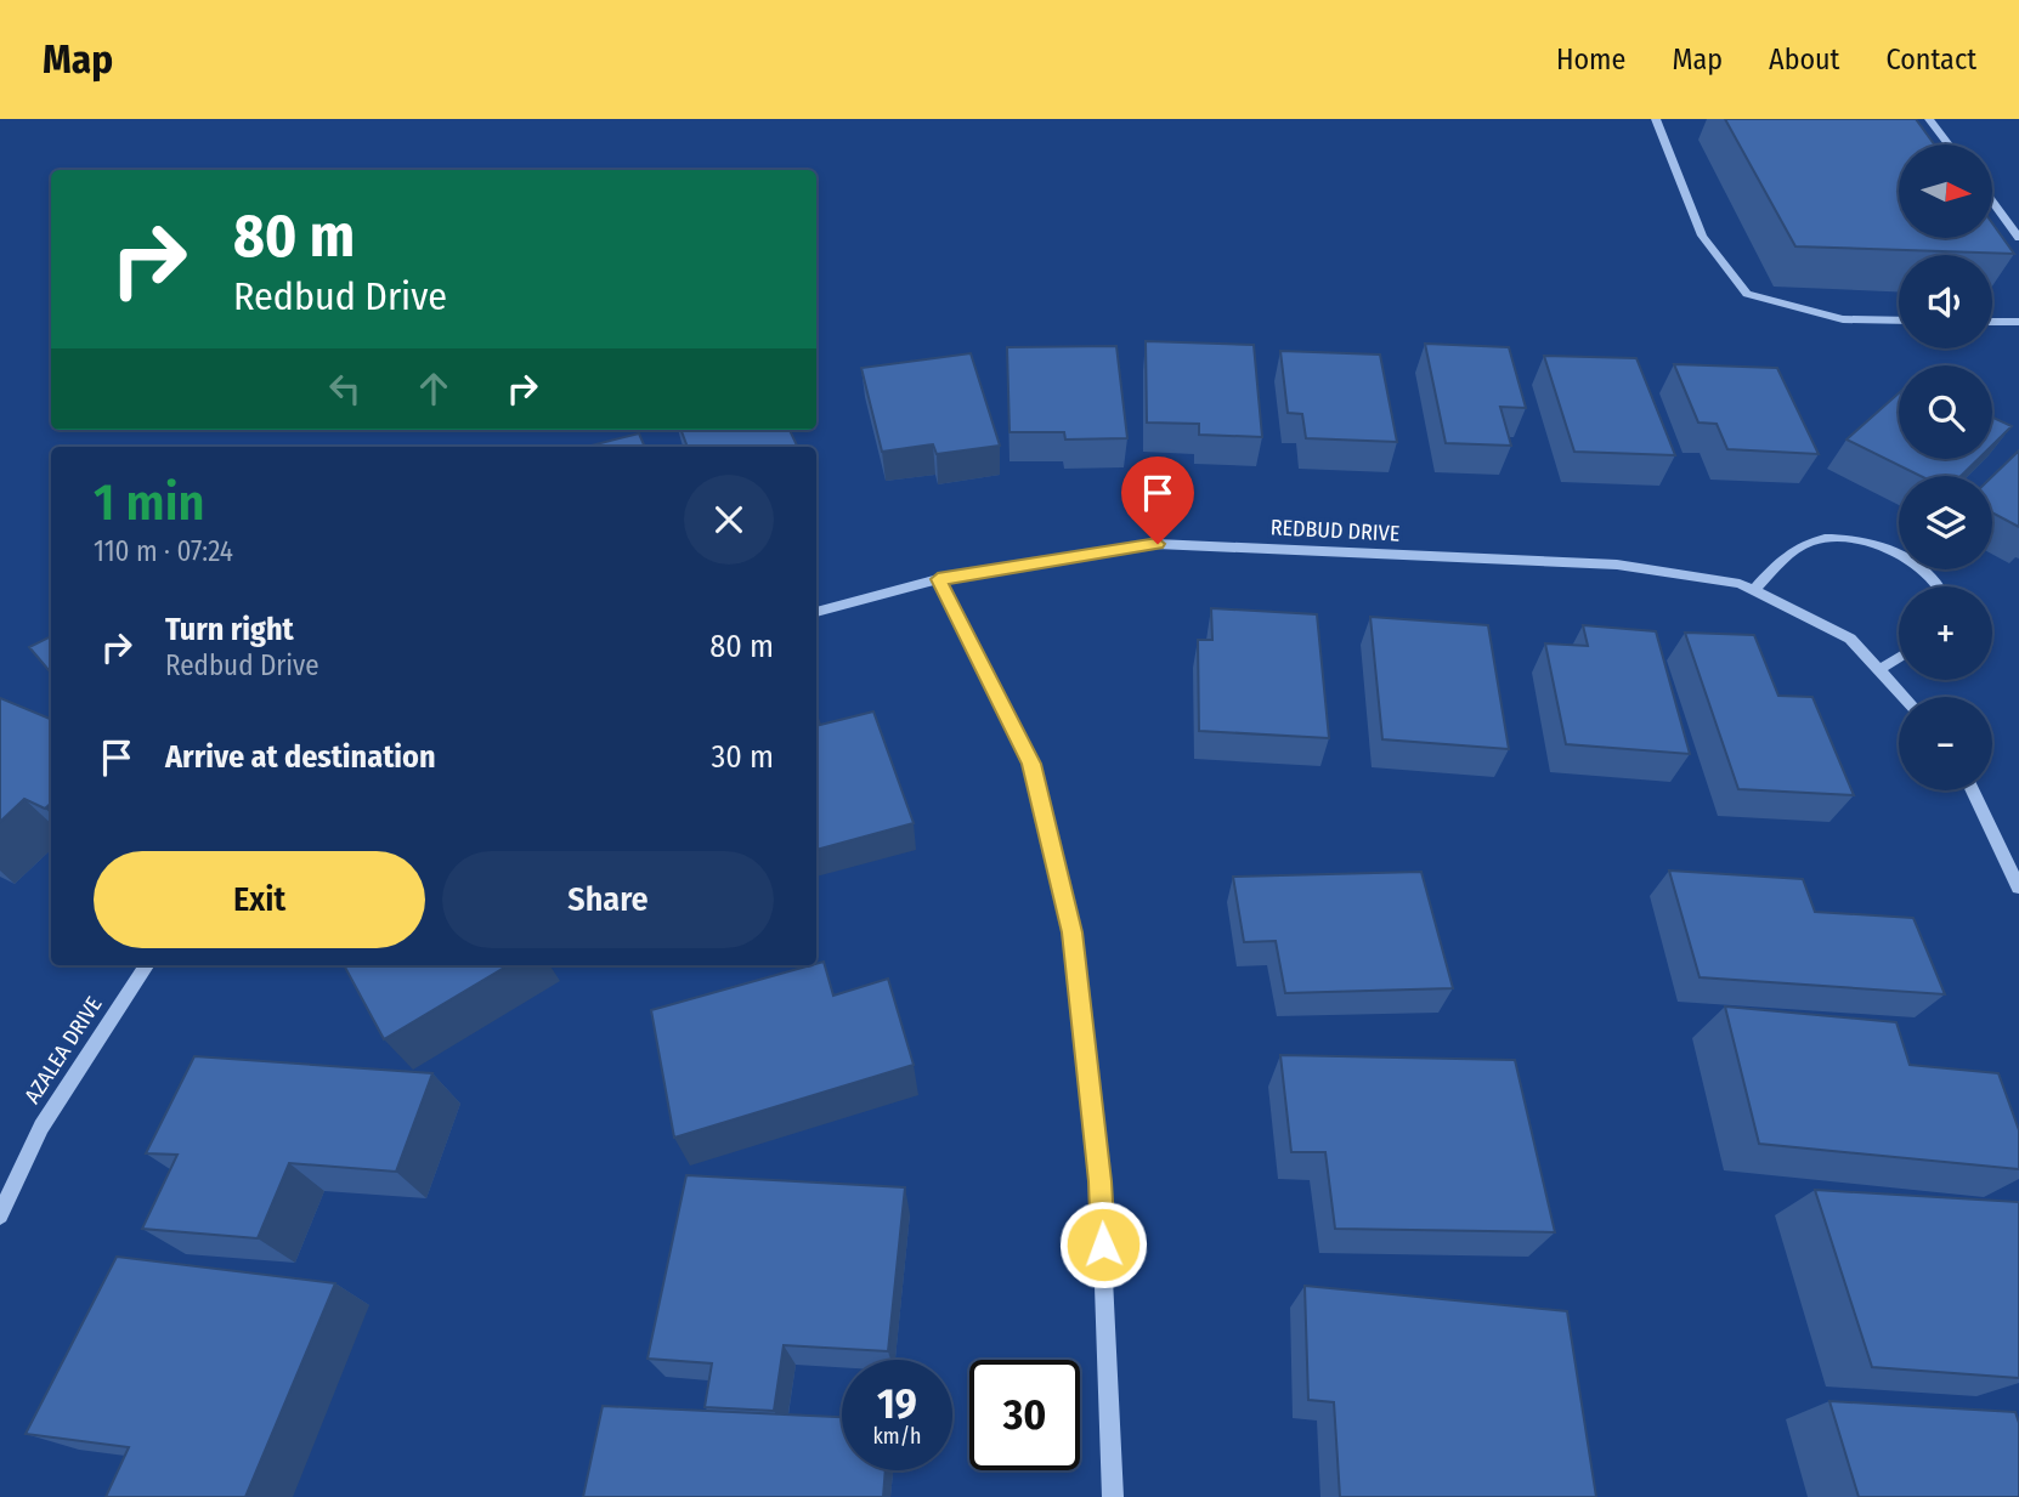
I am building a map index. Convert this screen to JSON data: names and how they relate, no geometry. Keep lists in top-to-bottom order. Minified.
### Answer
{"streets":{"street":["REDBUD DRIVE","AZALEA DRIVE"]},"north":"right","page":{"header":"Map","nav":["Home","Map","About","Contact"],"map_buttons":["+","−"],"turn":["80 m","Redbud Drive"],"heading":["1 min","110 m · 07:24"],"list":[{"name":"Turn right","note":"Redbud Drive","value":"80 m"},{"name":"Arrive at destination","value":"30 m"}],"buttons":["Exit","Share"],"speed":"19 km/h","limit":"30"}}
